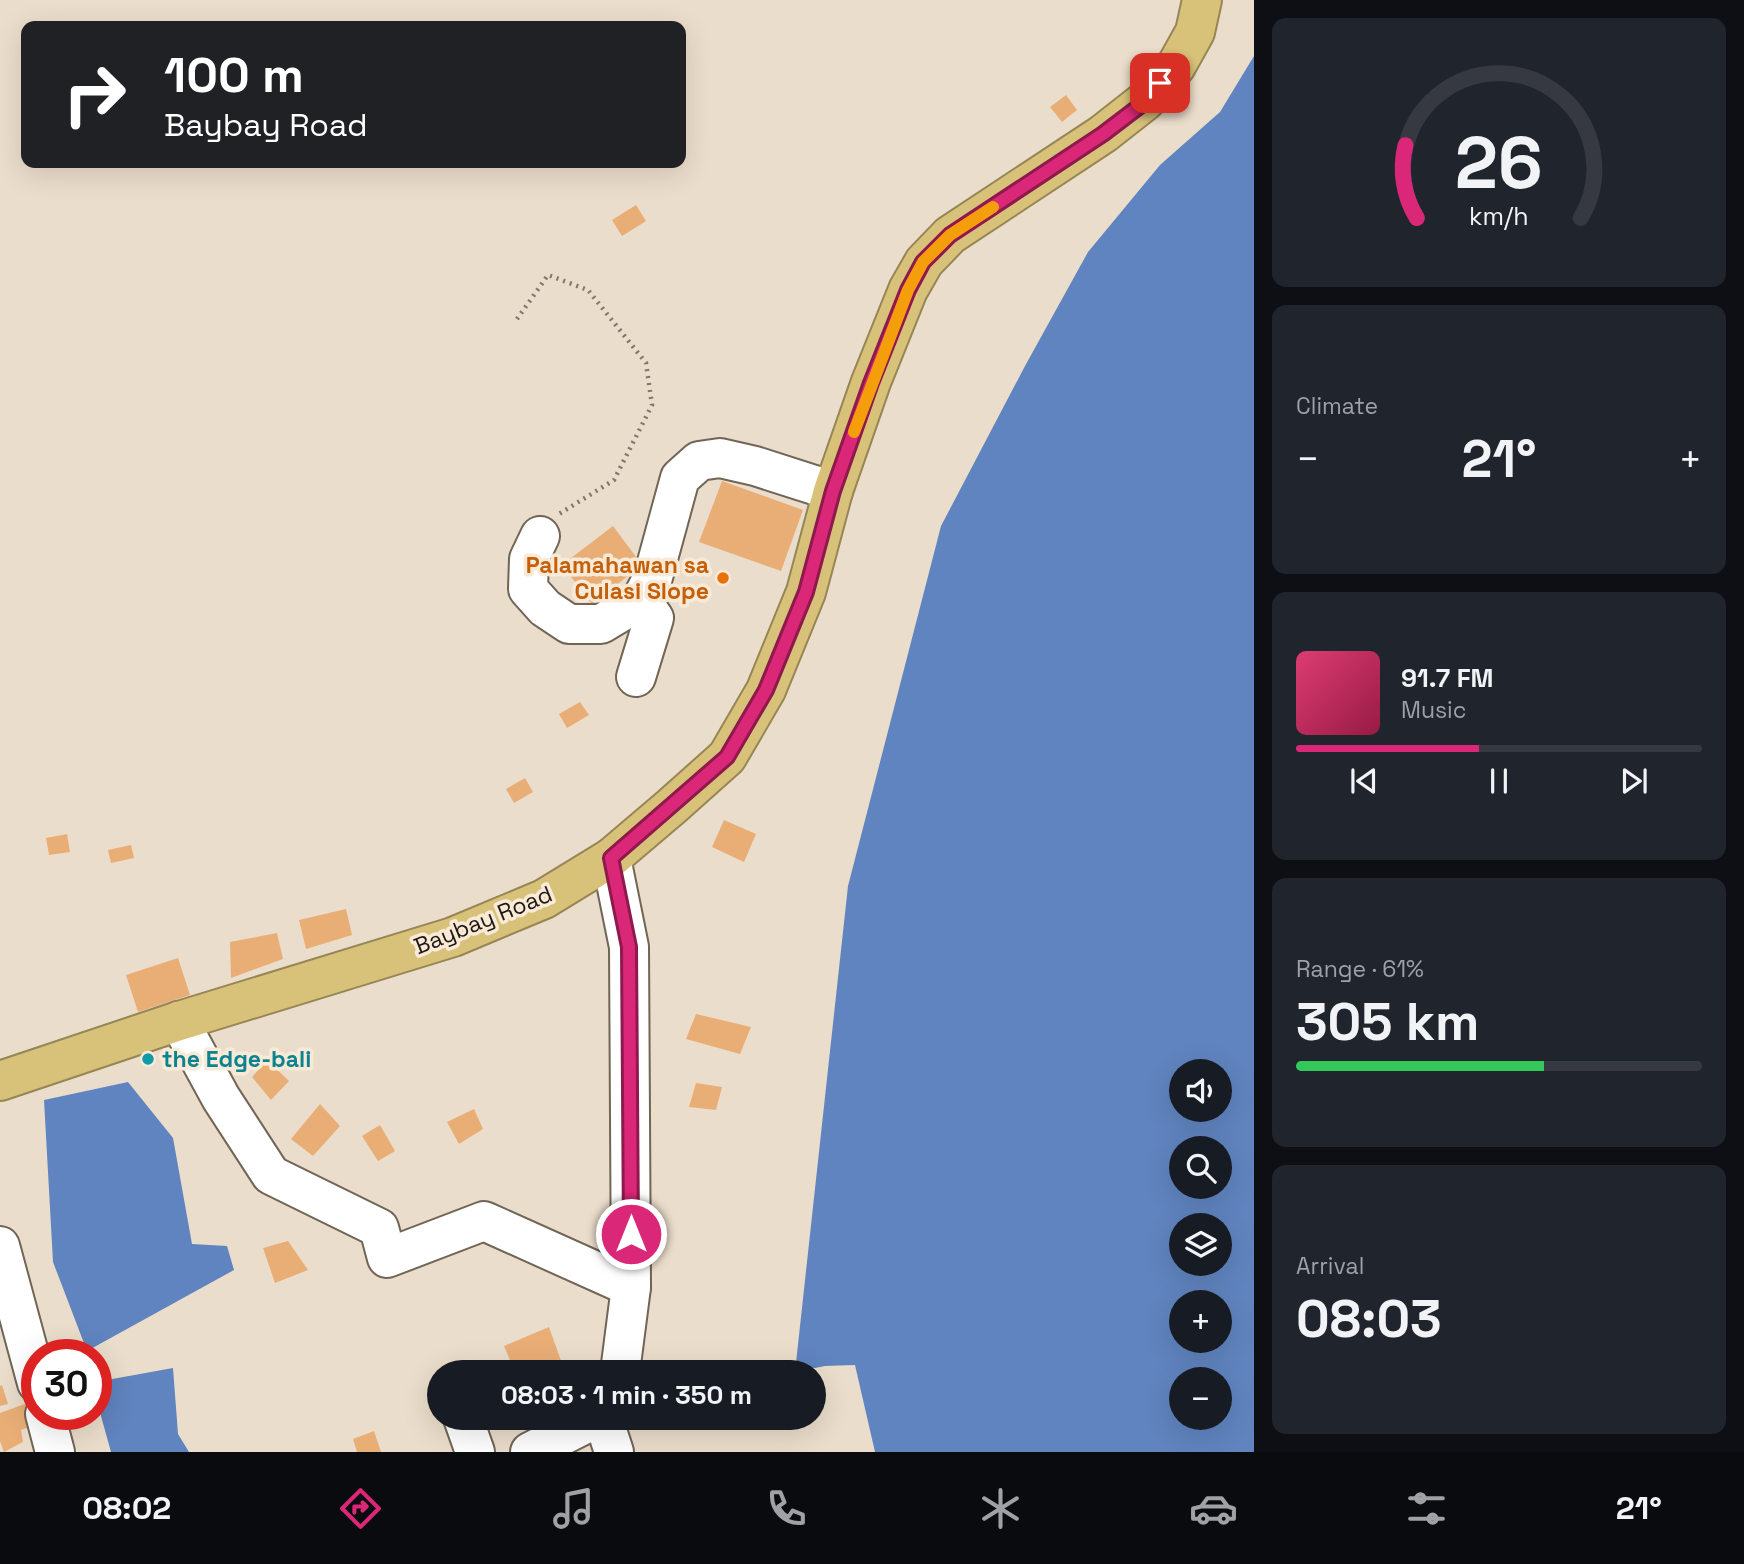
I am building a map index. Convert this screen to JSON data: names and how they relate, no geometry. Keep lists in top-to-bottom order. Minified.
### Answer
{"streets":{"highway":["Baybay Road"]},"places":["Palamahawan sa Culasi Slope","the Edge-bali"],"page":{"turn":["100 m","Baybay Road"],"tile":["Climate",["Range · 61%","305 km"],["Arrival","08:03"]],"heat":["−","21°","+"],"song":["91.7 FM","Music"],"map_buttons":["+","−"],"limit":"30","trip":"08:03 · 1 min · 350 m","tabs":["08:02","21°"],"gauge":["26","km/h"]}}
